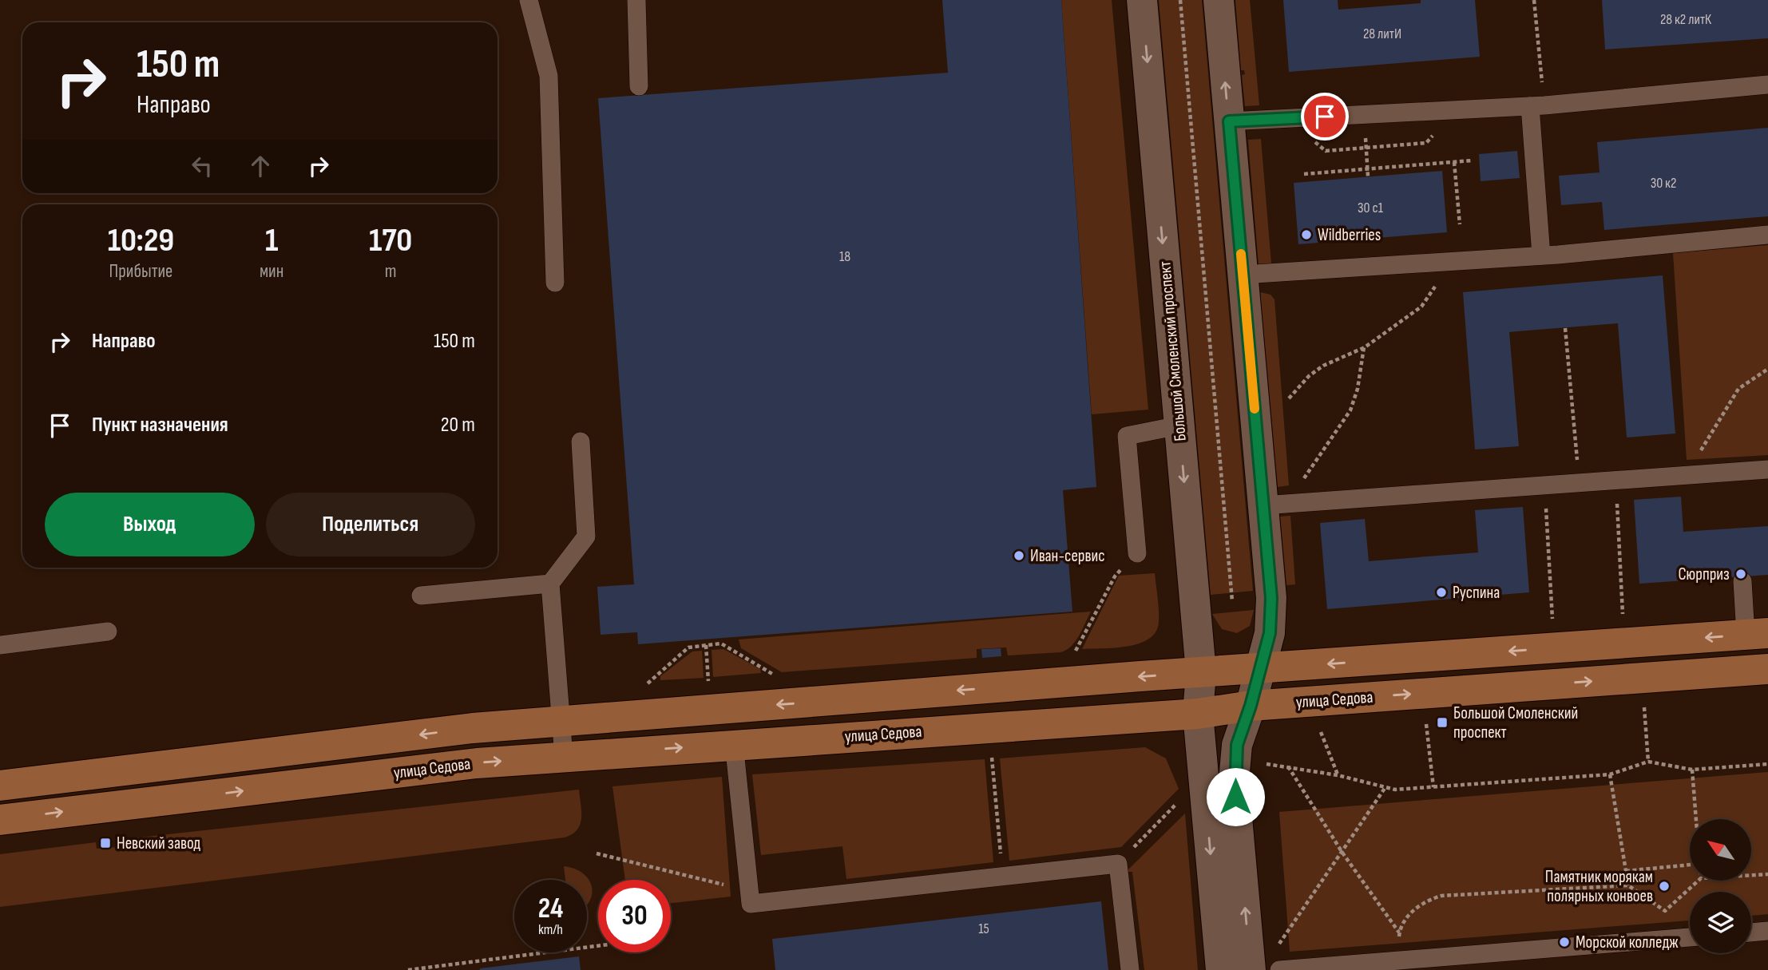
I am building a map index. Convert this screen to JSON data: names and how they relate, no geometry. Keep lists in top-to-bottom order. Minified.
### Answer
{"streets":{"main road":["улица Седова"],"street":["Большой Смоленский проспект"]},"crossings":[["Большой Смоленский проспект","улица Седова"]],"places":{"other":["Wildberries","Иван-сервис","Сюрприз","Руспина","Памятник морякам полярных конвоев","Морской колледж"],"transit":["Большой Смоленский проспект","Невский завод"]},"house_numbers":["28 к2 литК","28 литИ","30 к2","30 с1","18","15"],"north":"top left","page":{"turn":["150 m","Направо"],"eta":["10:29","Прибытие","1","мин","170","m"],"list":[{"name":"Направо","value":"150 m"},{"name":"Пункт назначения","value":"20 m"}],"buttons":["Выход","Поделиться"],"speed":"24 km/h","limit":"30"}}
